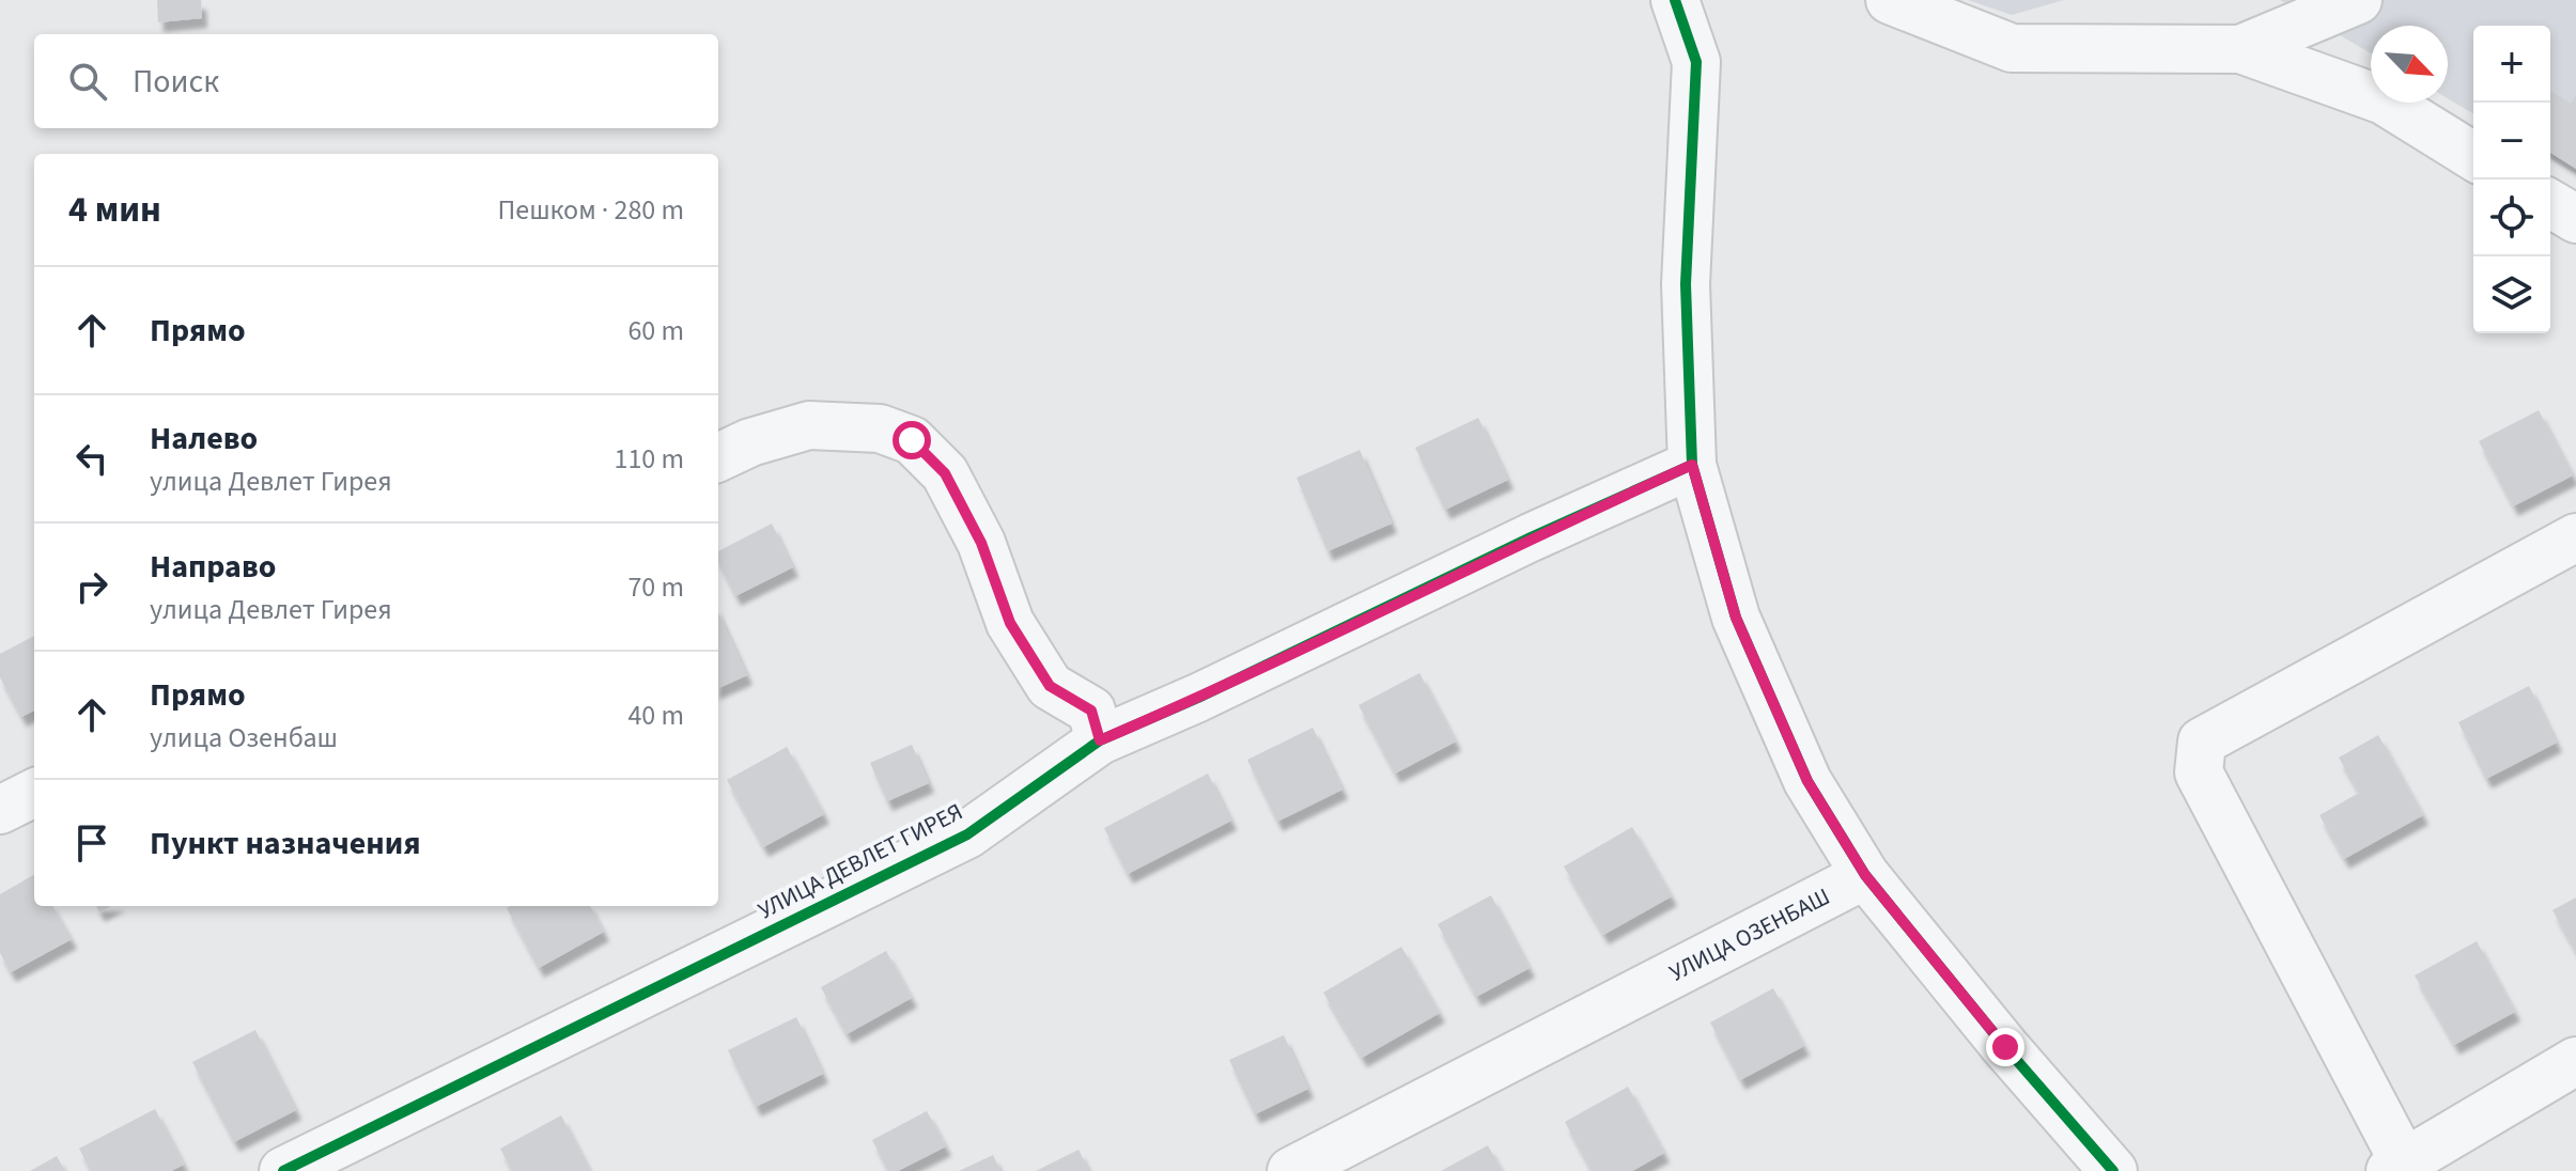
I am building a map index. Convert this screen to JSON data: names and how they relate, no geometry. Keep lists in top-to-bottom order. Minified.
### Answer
{"streets":{"street":["УЛИЦА ДЕВЛЕТ ГИРЕЯ","УЛИЦА ОЗЕНБАШ"]},"north":"bottom right","page":{"map_buttons":["+","−"],"search":"Поиск","heading":["4 мин","Пешком · 280 m"],"list":[["Прямо","60 m"],["Налево","улица Девлет Гирея","110 m"],["Направо","улица Девлет Гирея","70 m"],["Прямо","улица Озенбаш","40 m"],"Пункт назначения"]}}
